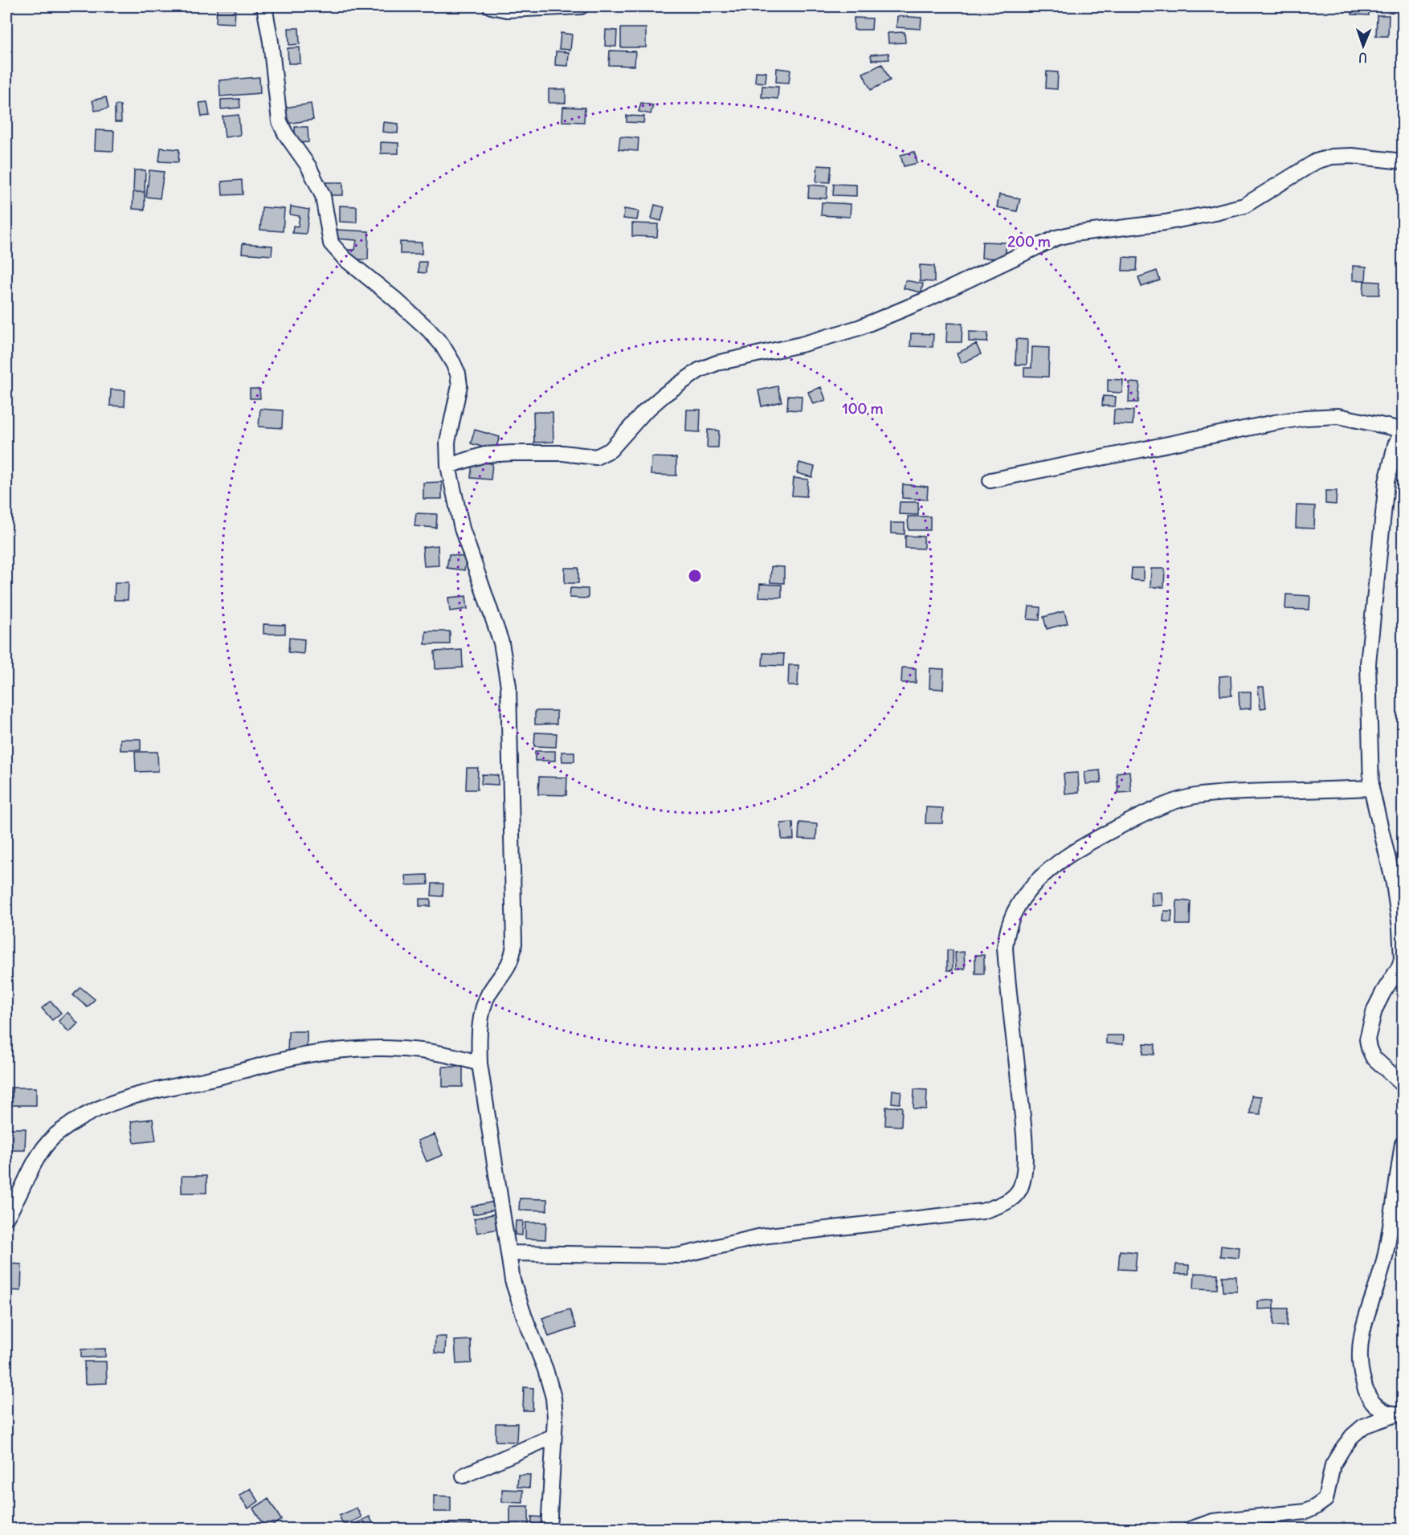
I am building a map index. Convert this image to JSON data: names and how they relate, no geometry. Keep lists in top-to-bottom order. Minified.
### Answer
{"north":"bottom","rings":["200 m","100 m"]}
